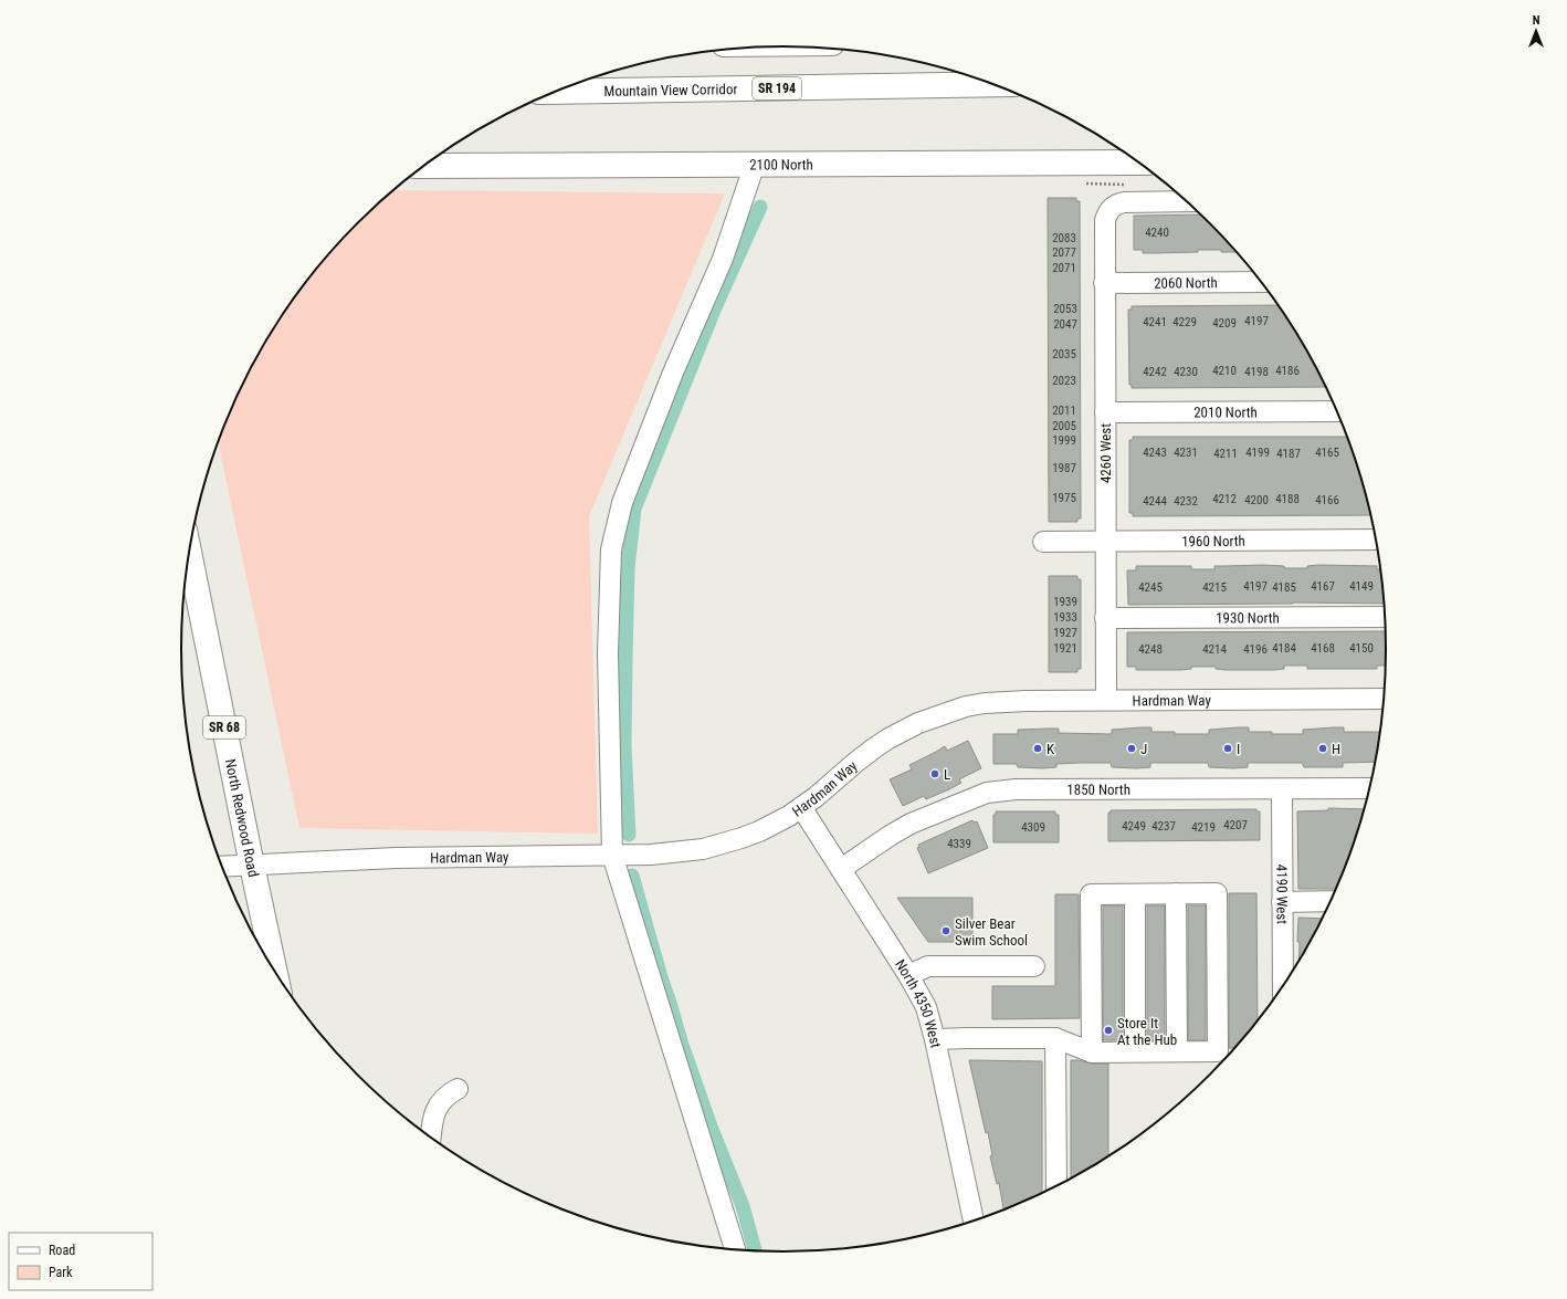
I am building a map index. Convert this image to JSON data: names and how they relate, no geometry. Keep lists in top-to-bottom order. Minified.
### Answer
{"streets":{"main road":["SR 194","Mountain View Corridor","2100 North","SR 68","North Redwood Road"],"street":["2060 North","2010 North","4260 West","1960 North","1930 North","Hardman Way","1850 North","4190 West","North 4350 West"]},"crossings":[["2060 North","4260 West"],["2010 North","4260 West"],["4260 West","1960 North"],["4260 West","1930 North"],["4260 West","Hardman Way"],["Hardman Way","North Redwood Road"],["Hardman Way","North 4350 West"],["1850 North","4190 West"],["1850 North","North 4350 West"]],"places":["K","J","I","H","L","Silver Bear Swim School","Store It At the Hub"],"house_numbers":["4240","2083","2077","2071","2053","4197","4241","4229","4209","2047","2035","4210","4186","4242","4230","4198","2023","2011","2005","1999","4243","4231","4199","4165","4211","4187","1987","1975","4212","4188","4200","4166","4244","4232","4197","4167","4149","4245","4215","4185","1939","1933","1927","1921","4184","4168","4150","4248","4214","4196","4207","4249","4237","4309","4219","4339"],"legend":["Road","Park"],"north":"top"}
